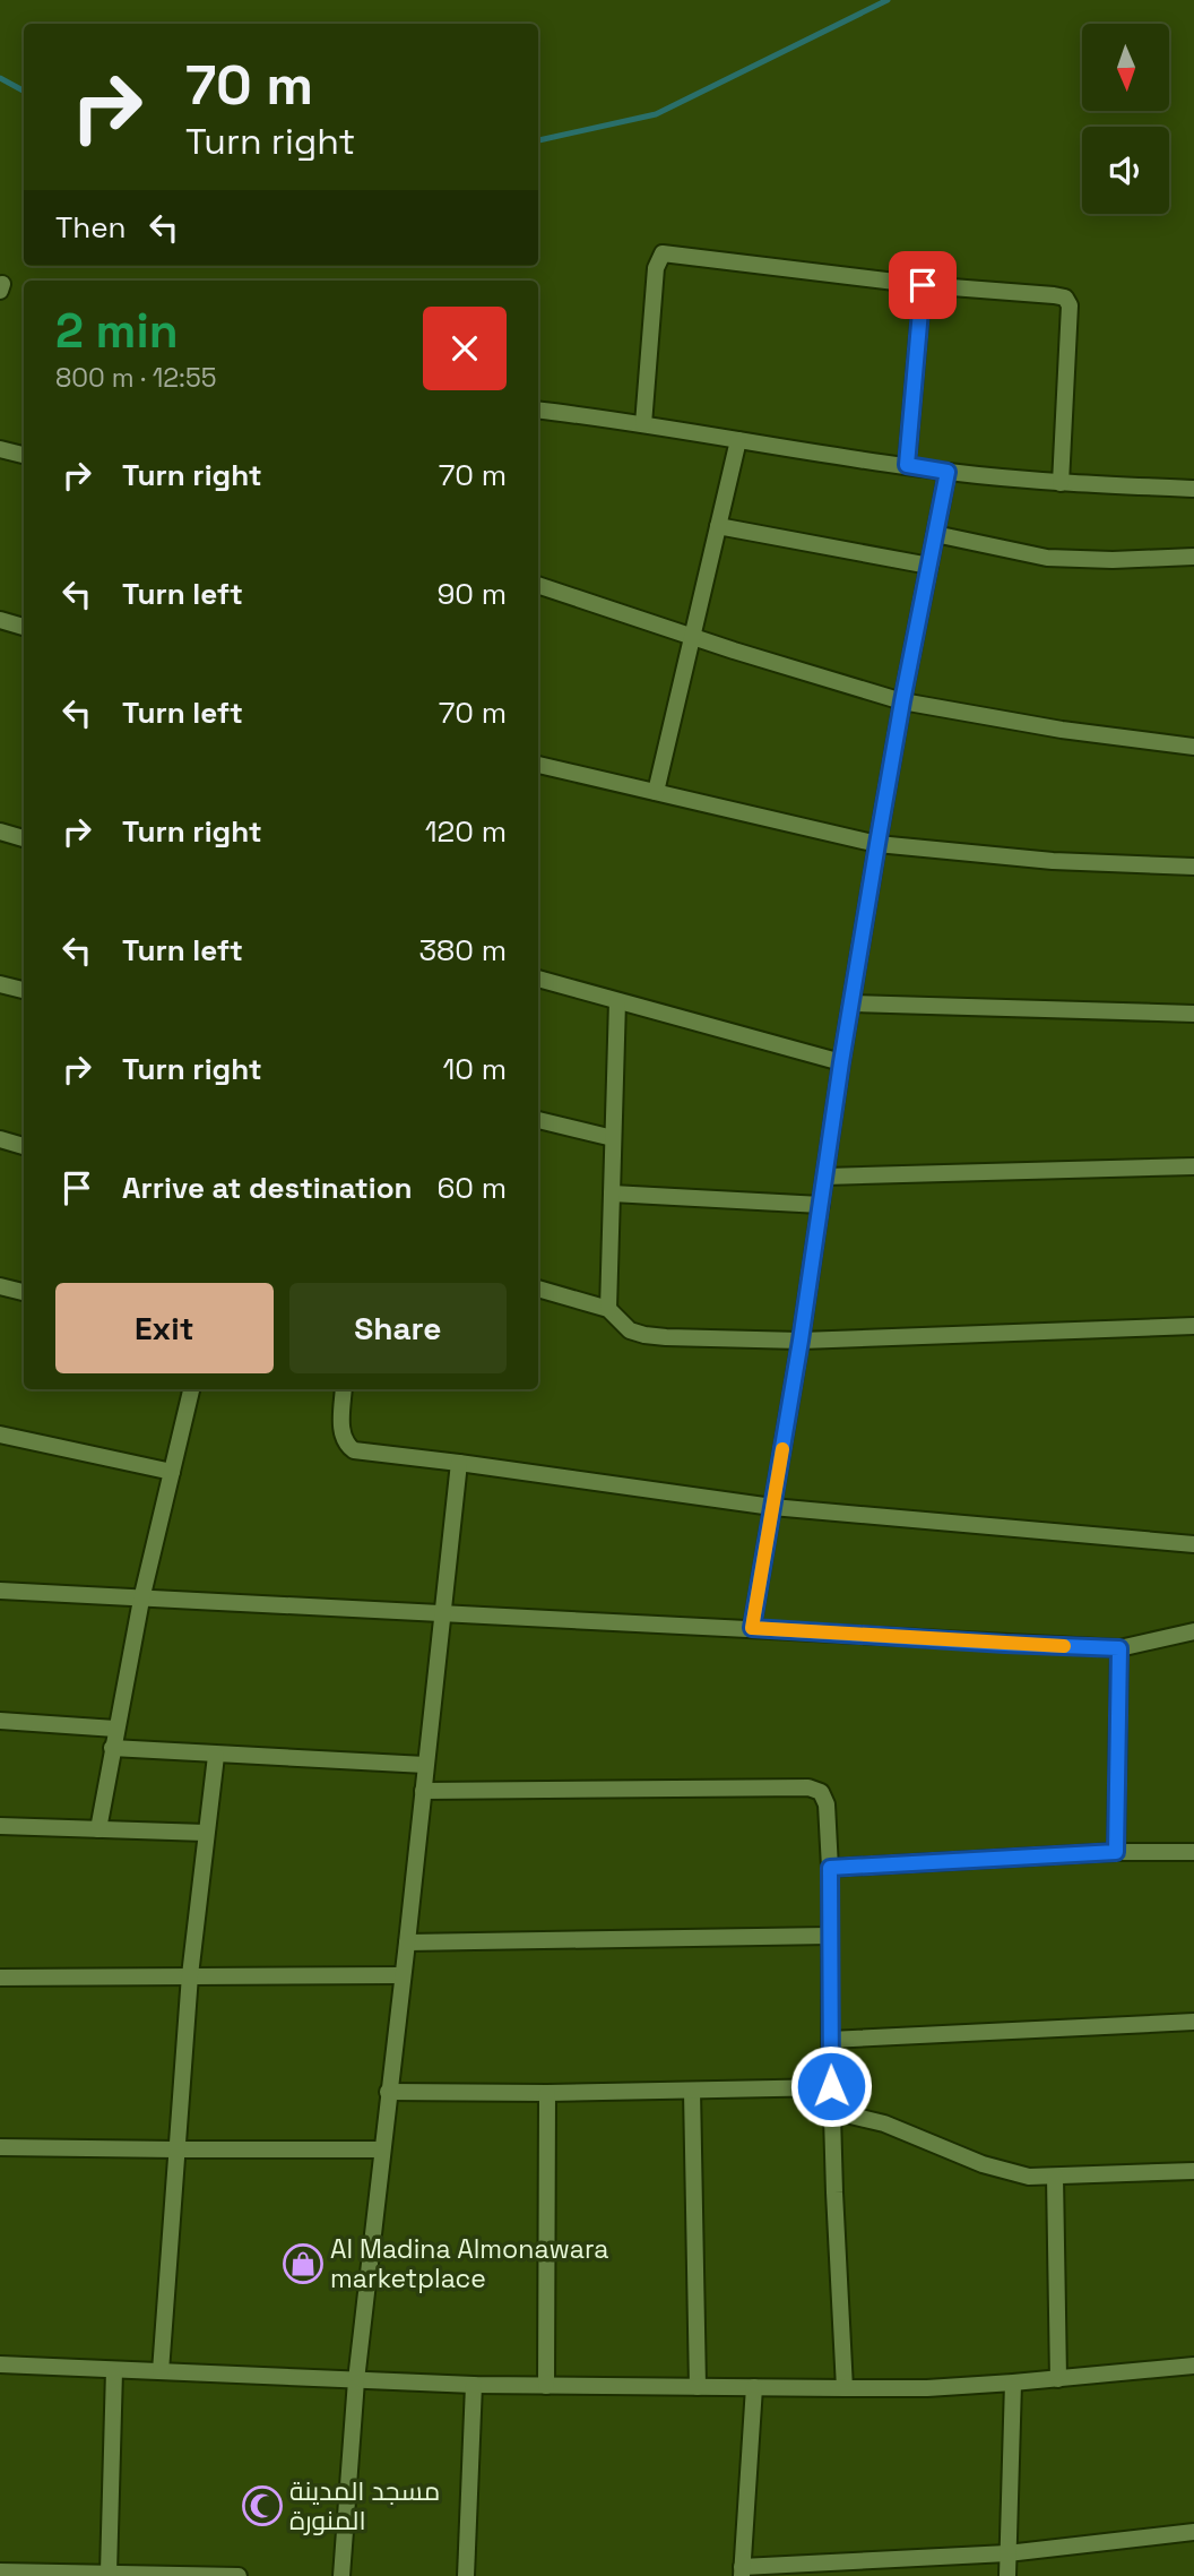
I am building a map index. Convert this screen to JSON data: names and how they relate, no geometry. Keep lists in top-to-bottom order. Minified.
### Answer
{"places":{"shop":["Al Madina Almonawara marketplace"],"mosque":["مسجد المدينة المنورة"]},"north":"bottom","page":{"turn":["70 m","Turn right"],"then":"Then","heading":["2 min","800 m · 12:55"],"list":[{"name":"Turn right","value":"70 m"},{"name":"Turn left","value":"90 m"},{"name":"Turn left","value":"70 m"},{"name":"Turn right","value":"120 m"},{"name":"Turn left","value":"380 m"},{"name":"Turn right","value":"10 m"},{"name":"Arrive at destination","value":"60 m"}],"buttons":["Exit","Share"]}}
